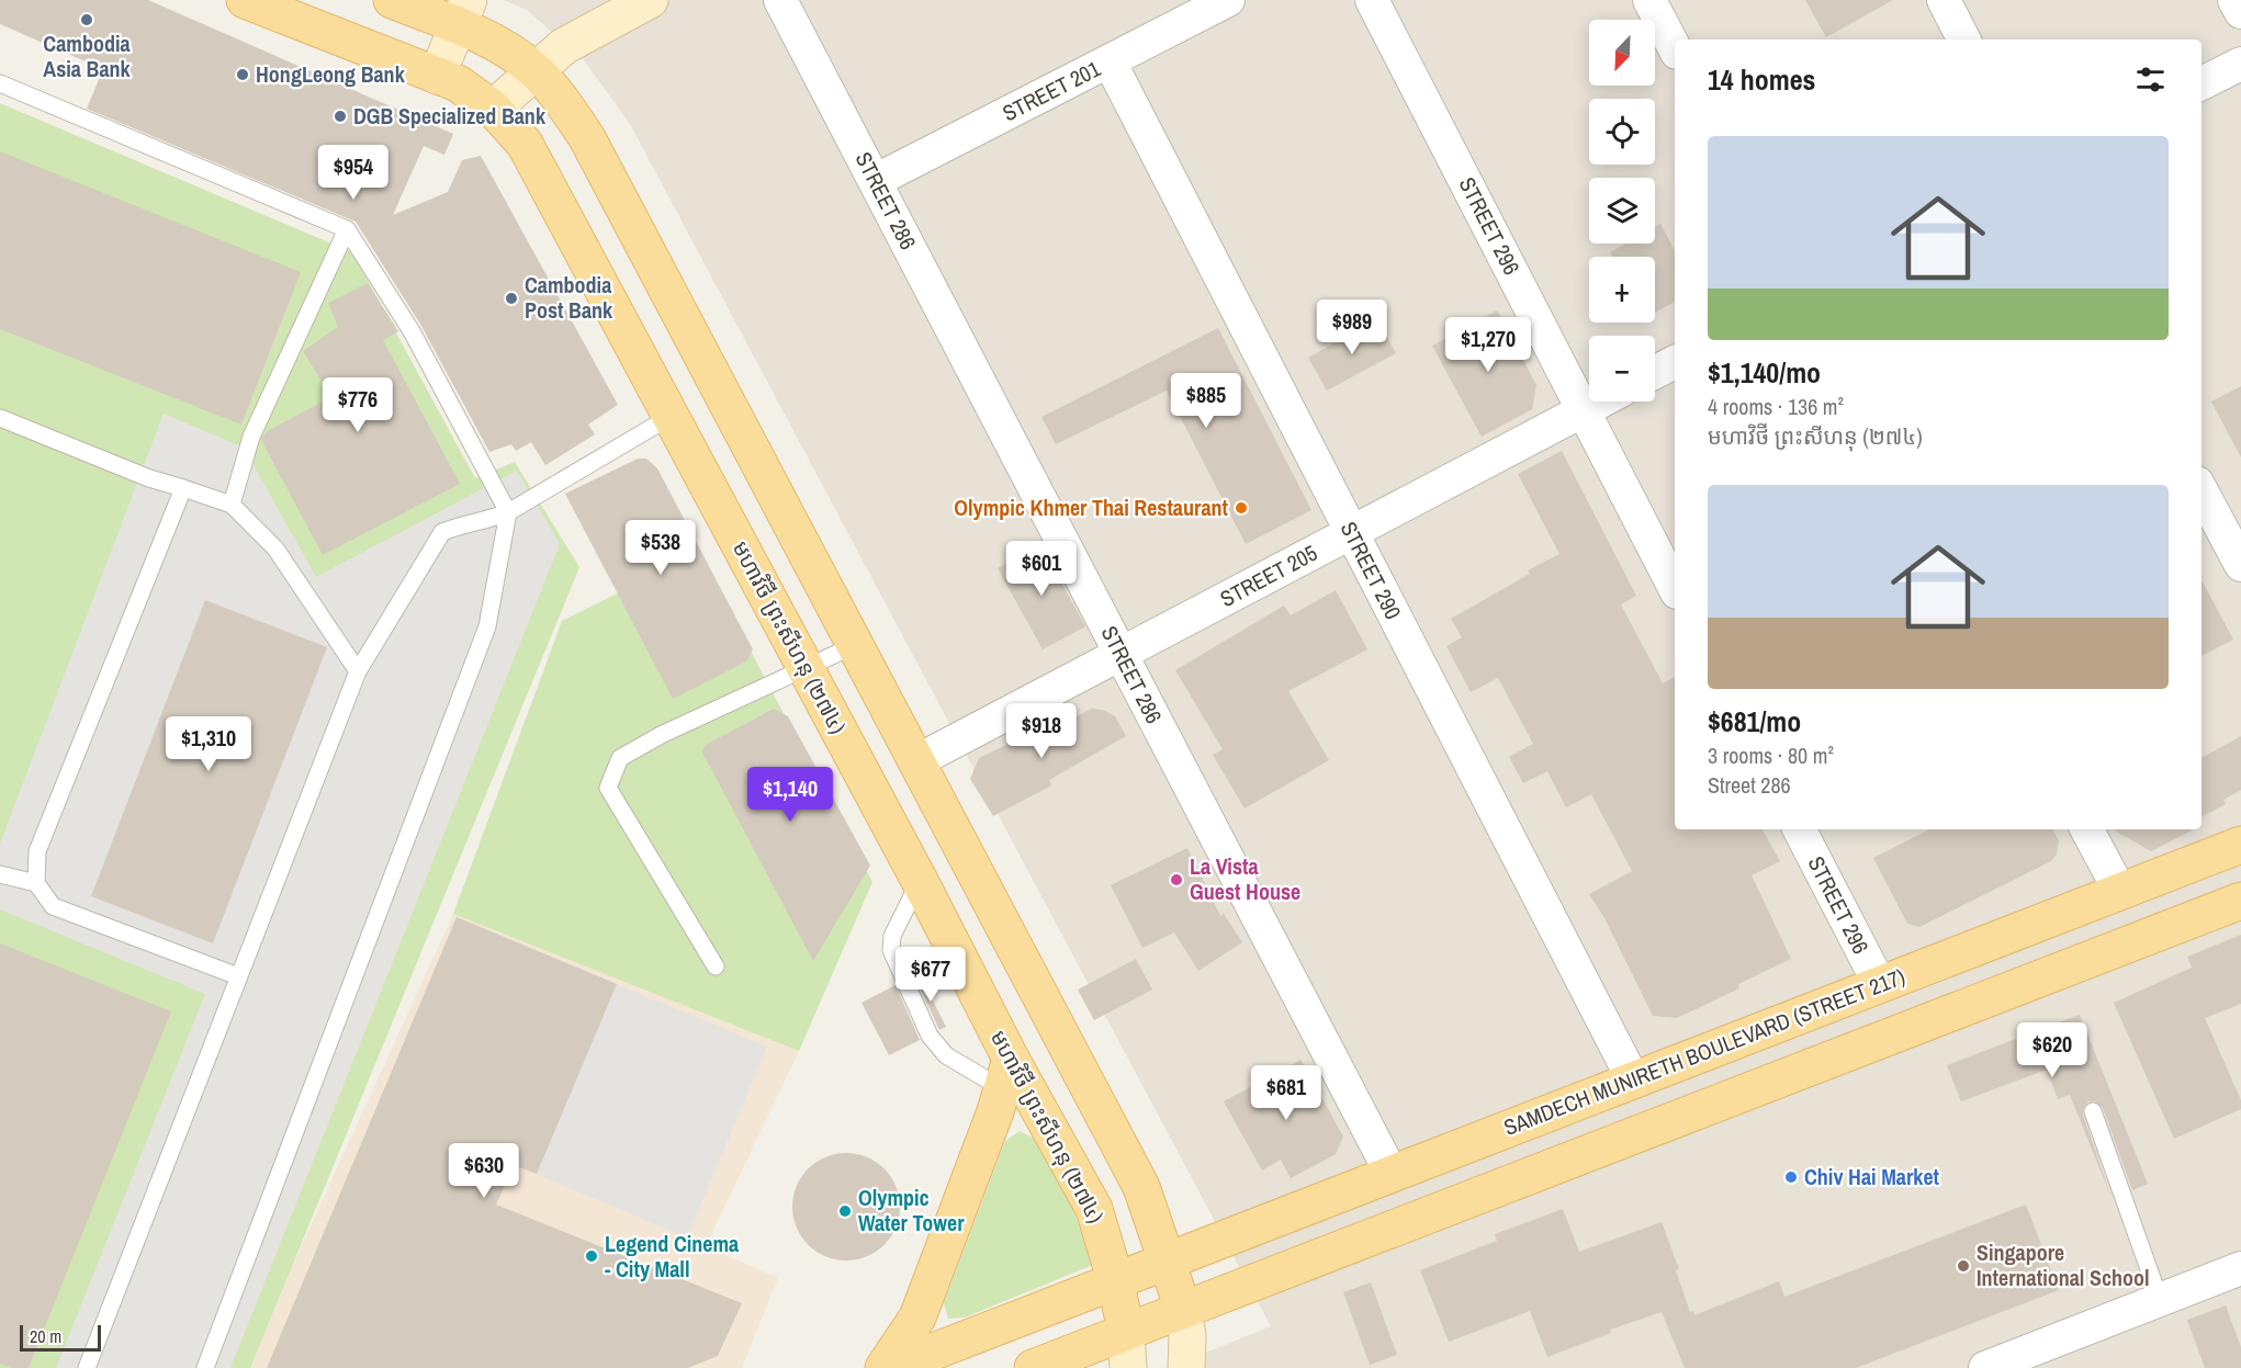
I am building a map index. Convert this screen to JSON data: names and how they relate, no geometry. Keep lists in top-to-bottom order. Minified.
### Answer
{"streets":{"main road":["មហាវិថី ព្រះសីហនុ (២៧៤)","SAMDECH MUNIRETH BOULEVARD (STREET 217)"],"street":["STREET 201","STREET 286","STREET 296","STREET 290","STREET 205"]},"crossings":[["STREET 201","STREET 286"],["STREET 201","STREET 290"],["STREET 286","STREET 205"],["STREET 286","SAMDECH MUNIRETH BOULEVARD (STREET 217)"],["STREET 296","STREET 205"],["STREET 296","SAMDECH MUNIRETH BOULEVARD (STREET 217)"],["STREET 290","STREET 205"],["STREET 290","SAMDECH MUNIRETH BOULEVARD (STREET 217)"],["មហាវិថី ព្រះសីហនុ (២៧៤)","SAMDECH MUNIRETH BOULEVARD (STREET 217)"]],"places":["Cambodia Asia Bank","HongLeong Bank","DGB Specialized Bank","Cambodia Post Bank","Olympic Khmer Thai Restaurant","La Vista Guest House","Chiv Hai Market","Olympic Water Tower","Legend Cinema - City Mall","Singapore International School"],"scale_bar":"20 m","north":"bottom left","page":{"map_buttons":["+","−"],"heading":"14 homes","list":[{"name":"$1,140/mo","note":"4 rooms · 136 m² · មហាវិថី ព្រះសីហនុ (២៧៤)"},{"name":"$681/mo","note":"3 rooms · 80 m² · Street 286"}],"price":["$954","$989","$1,270","$885","$776","$538","$601","$918","$1,310","$1,140","$677","$620","$681","$630"],"scale":"20 m"}}
